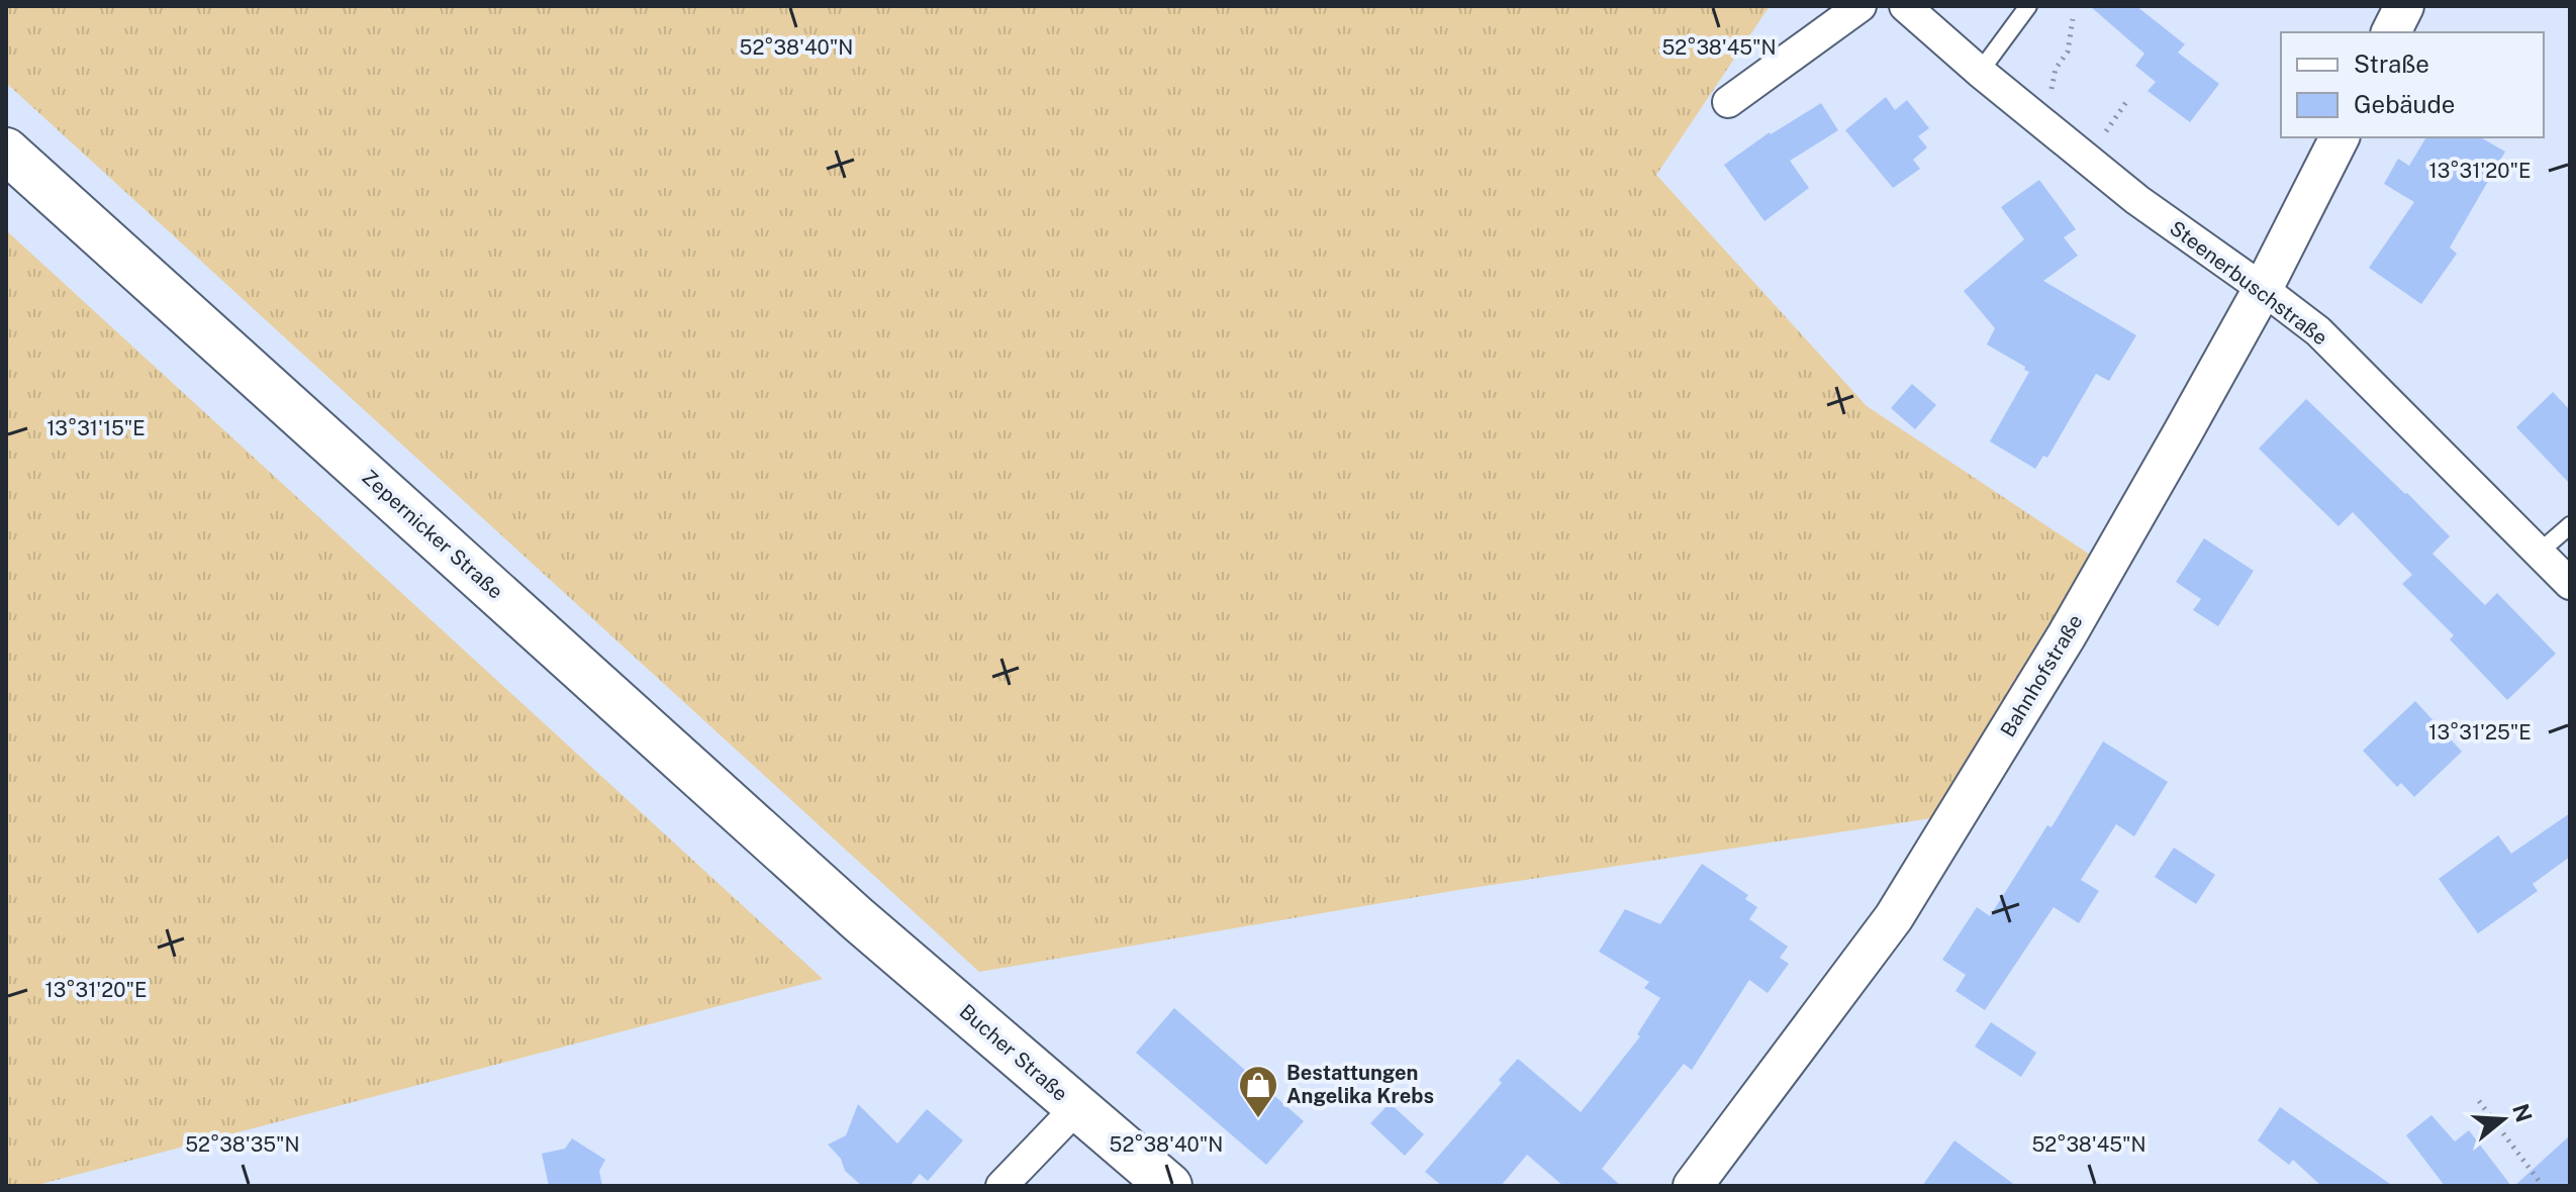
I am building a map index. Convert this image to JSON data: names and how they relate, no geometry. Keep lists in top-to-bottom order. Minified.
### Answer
{"streets":{"main road":["Zepernicker Straße","Bucher Straße"],"street":["Steenerbuschstraße","Bahnhofstraße"]},"crossings":[["Steenerbuschstraße","Bahnhofstraße"],["Zepernicker Straße","Bucher Straße"]],"places":{"shop":["Bestattungen Angelika Krebs"]},"legend":["Straße","Gebäude"],"north":"right","coordinates":["52°38'40\"N","52°38'45\"N","13°31'20\"E","13°31'15\"E","13°31'25\"E","52°38'35\"N"]}
